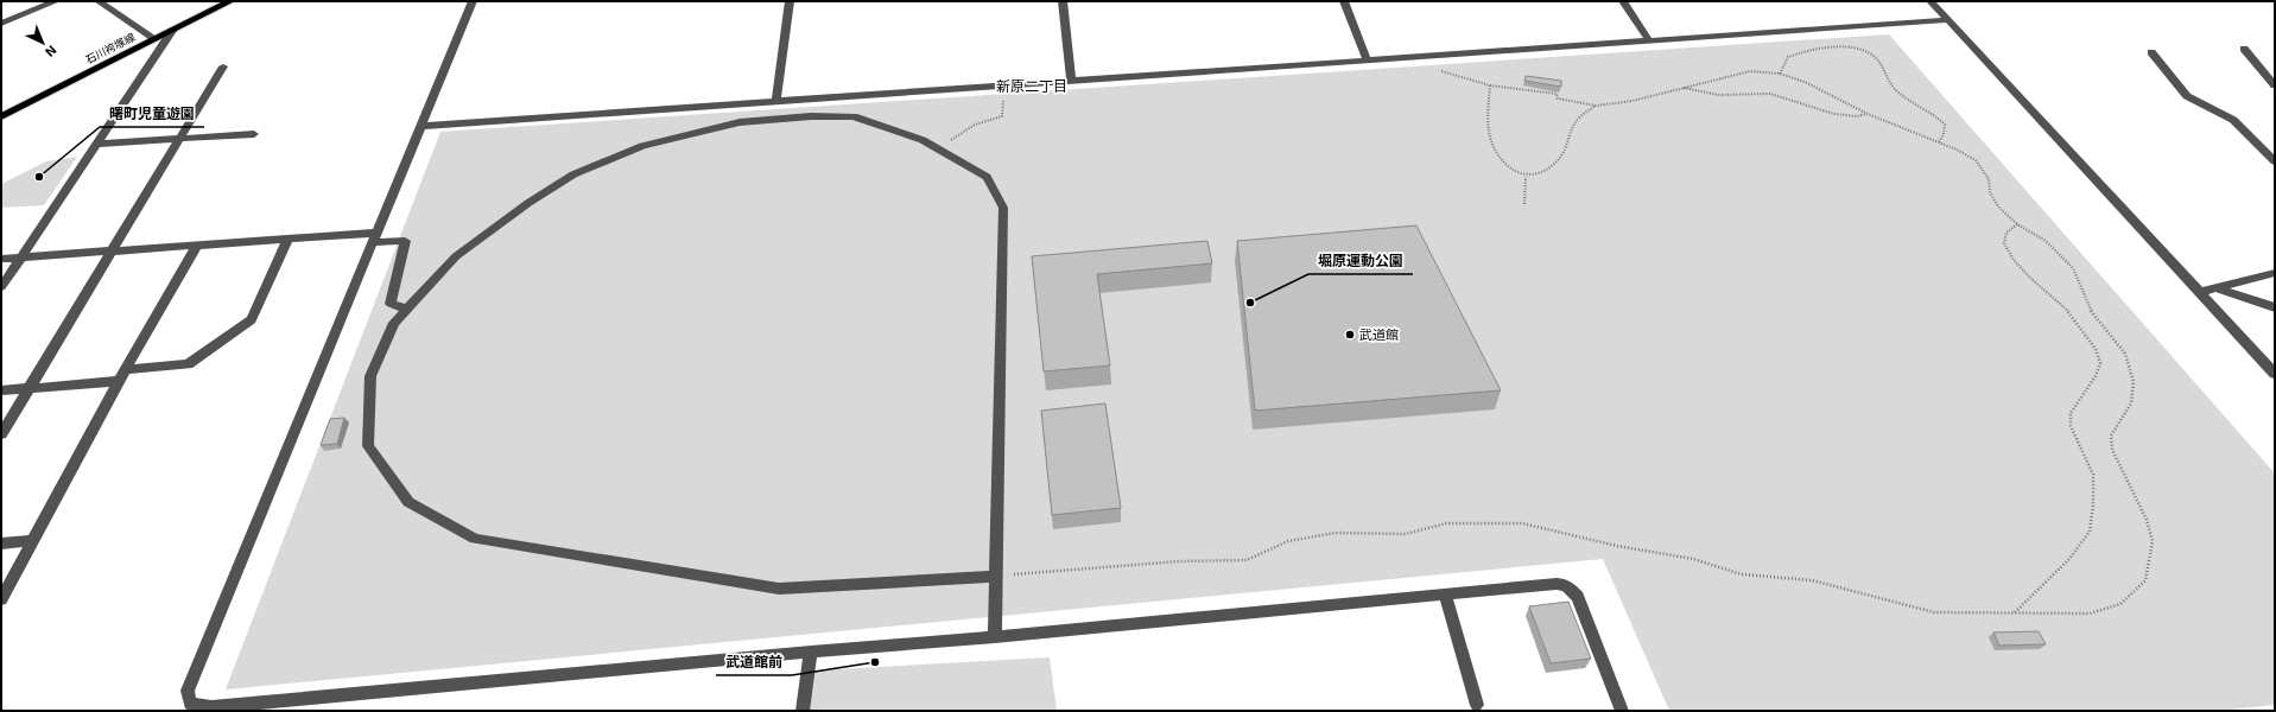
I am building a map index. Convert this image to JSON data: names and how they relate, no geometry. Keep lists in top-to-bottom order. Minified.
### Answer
{"streets":{"main road":["石川袴塚線"]},"districts":["新原二丁目"],"places":["曙町児童遊園","堀原運動公園","武道館","武道館前"],"north":"bottom right"}
